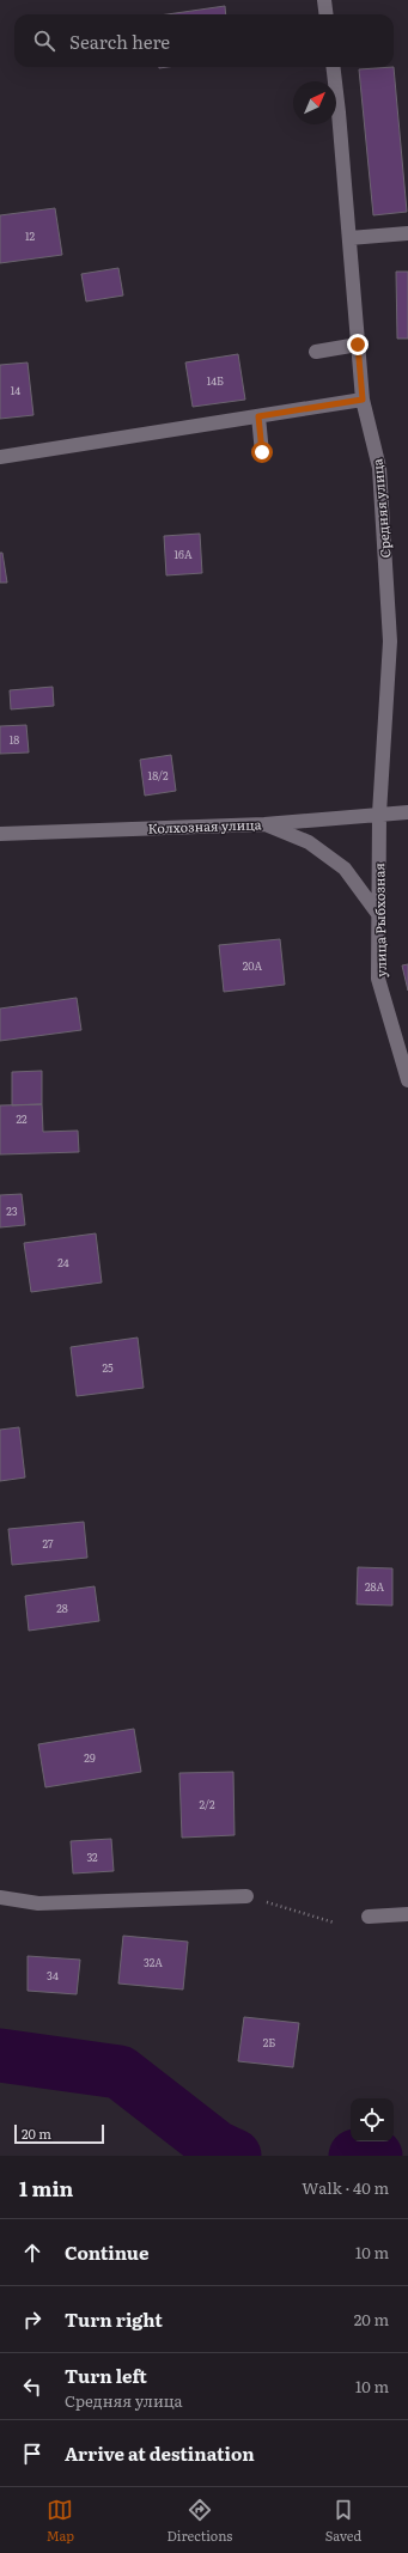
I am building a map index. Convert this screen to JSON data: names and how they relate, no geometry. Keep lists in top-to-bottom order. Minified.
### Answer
{"streets":{"street":["Средняя улица","Колхозная улица","улица Рыбхозная"]},"crossings":[["Средняя улица","Колхозная улица"],["Средняя улица","улица Рыбхозная"],["Колхозная улица","улица Рыбхозная"]],"house_numbers":["12","14Б","14","16А","18","18/2","20А","22","23","24","25","27","28А","28","29","2/2","32","32А","34","2Б"],"scale_bar":"20 m","north":"top right","page":{"search":"Search here","scale":"20 m","heading":["1 min","Walk · 40 m"],"list":[["Continue","10 m"],["Turn right","20 m"],["Turn left","Средняя улица","10 m"],"Arrive at destination"],"nav":["Map","Directions","Saved"]}}
